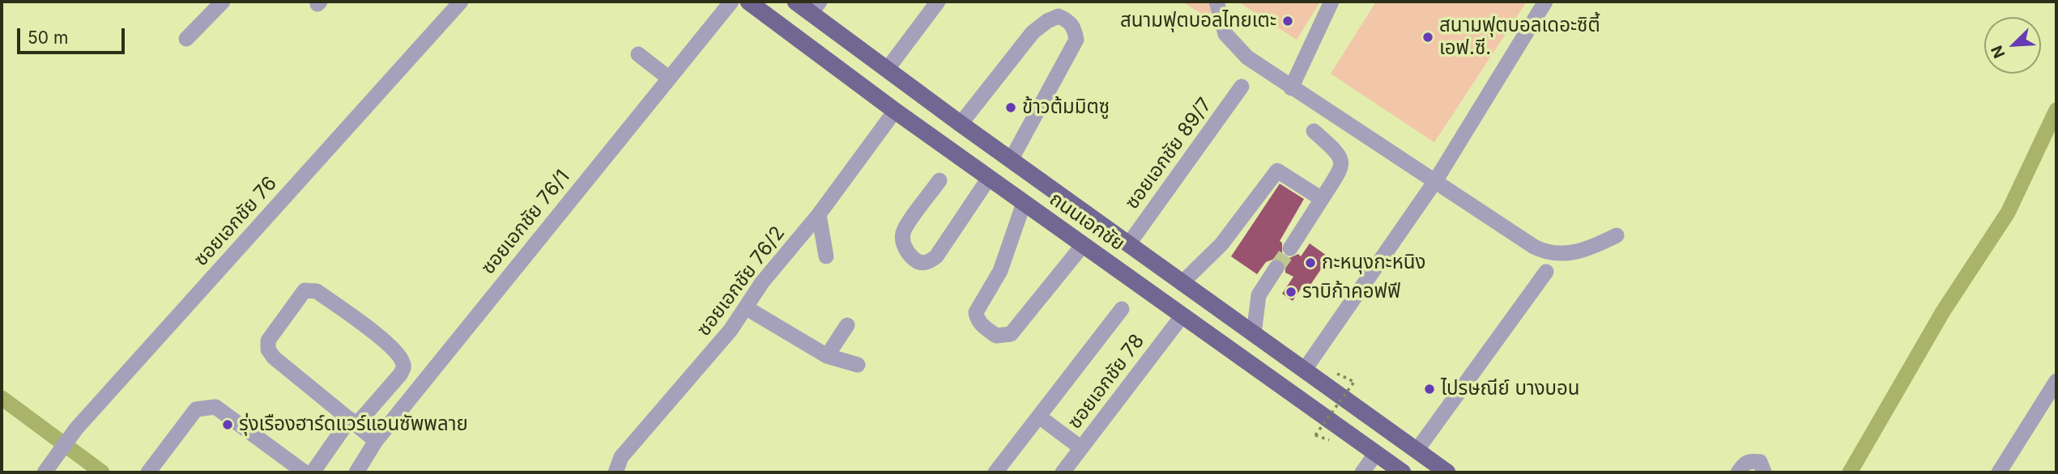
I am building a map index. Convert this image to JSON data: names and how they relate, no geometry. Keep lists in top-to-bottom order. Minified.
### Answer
{"streets":{"main road":["ถนนเอกชัย"],"street":["ซอยเอกชัย 89/7","ซอยเอกชัย 76","ซอยเอกชัย 76/1","ซอยเอกชัย 76/2","ซอยเอกชัย 78"]},"crossings":[["ซอยเอกชัย 89/7","ถนนเอกชัย"],["ถนนเอกชัย","ซอยเอกชัย 76/2"],["ถนนเอกชัย","ซอยเอกชัย 78"]],"places":["สนามฟุตบอลไทยเตะ","สนามฟุตบอลเดอะซิตี้ เอฟ.ซี.","ข้าวต้มมิตซู","กะหนุงกะหนิง","ราบิก้าคอฟฟี","ไปรษณีย์ บางบอน","รุ่งเรืองฮาร์ดแวร์แอนซัพพลาย"],"scale_bar":"50 m","north":"bottom left"}
